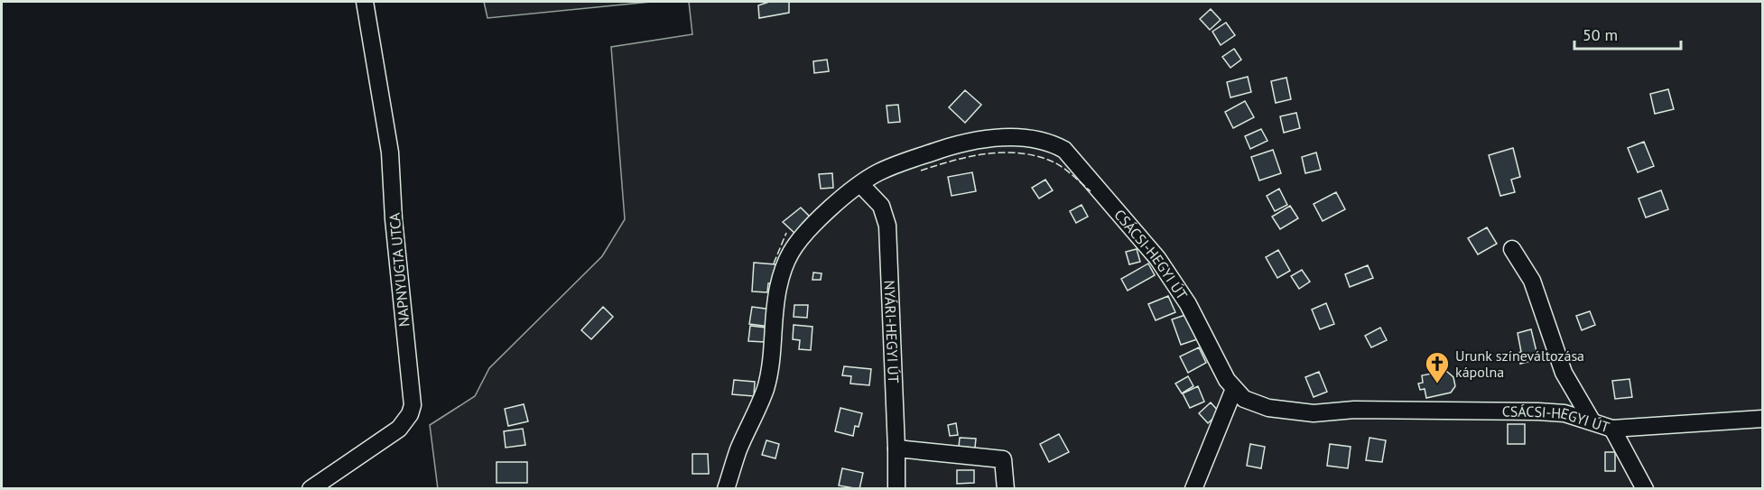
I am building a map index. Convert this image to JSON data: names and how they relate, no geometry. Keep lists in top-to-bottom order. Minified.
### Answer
{"streets":{"street":["CSÁCSI-HEGYI ÚT","NAPNYUGTA UTCA","NYÁRI-HEGYI ÚT"]},"crossings":[["CSÁCSI-HEGYI ÚT","NYÁRI-HEGYI ÚT"]],"places":{"church":["Urunk színeváltozása kápolna"]},"scale_bar":"50 m"}
